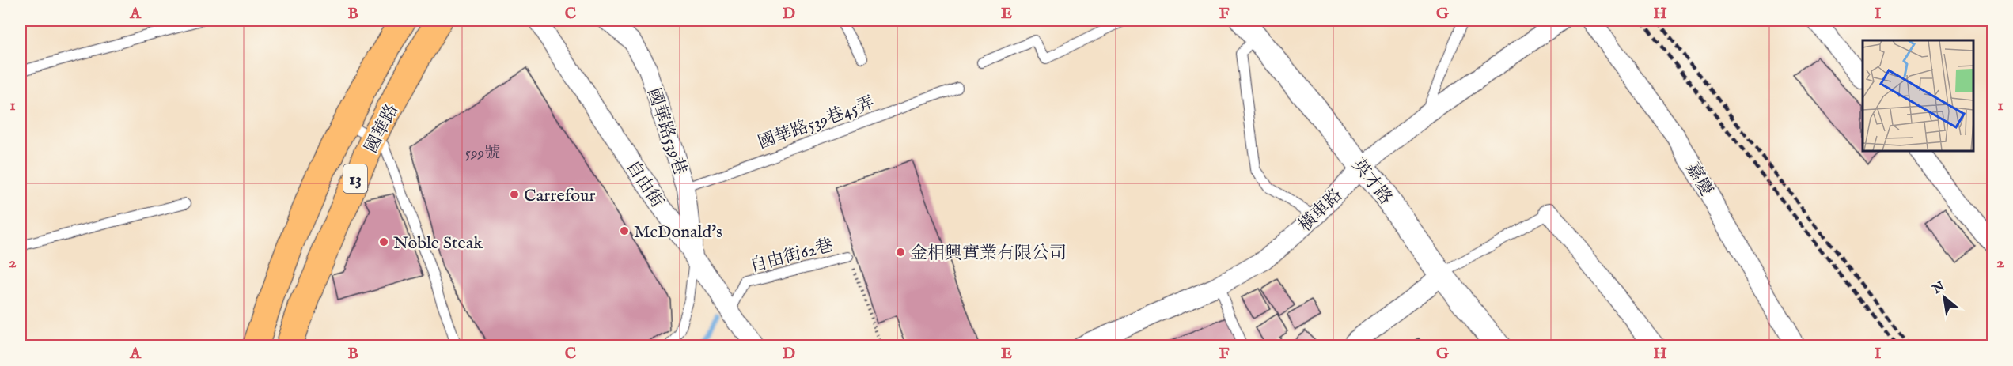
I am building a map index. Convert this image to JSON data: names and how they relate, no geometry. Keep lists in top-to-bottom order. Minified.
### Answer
{"streets":{"main road":["國華路","13"],"street":["國華路539巷","嘉慶","英才路","自由街","橫車路"],"lane":["國華路539巷45弄","自由街62巷"]},"crossings":[["國華路539巷45弄","國華路539巷"],["國華路539巷","自由街"],["英才路","橫車路"],["自由街","自由街62巷"]],"places":["Carrefour","McDonald's","Noble Steak","金相興實業有限公司"],"house_numbers":["599號"],"north":"top left","grid":{"columns":["A","B","C","D","E","F","G","H","I"],"rows":["1","2"]}}
